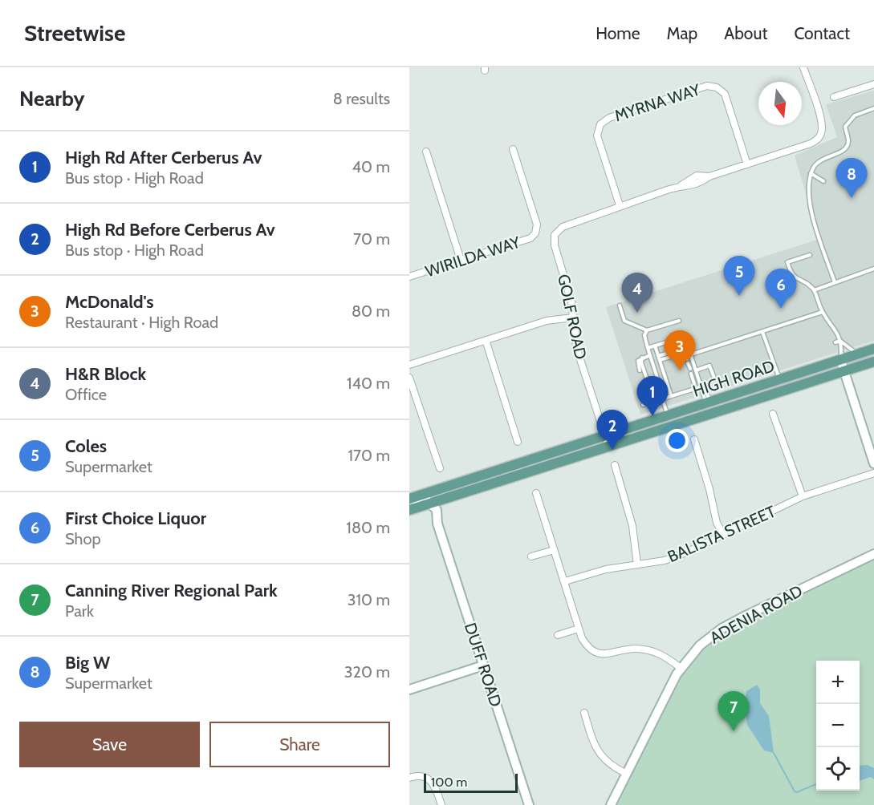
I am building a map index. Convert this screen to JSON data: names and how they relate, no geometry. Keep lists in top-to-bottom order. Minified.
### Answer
{"streets":{"main road":["HIGH ROAD"],"street":["MYRNA WAY","WIRILDA WAY","GOLF ROAD","BALISTA STREET","ADENIA ROAD","DUFF ROAD"]},"crossings":[["MYRNA WAY","GOLF ROAD"],["GOLF ROAD","HIGH ROAD"],["HIGH ROAD","DUFF ROAD"]],"scale_bar":"100 m","north":"bottom","page":{"header":"Streetwise","nav":["Home","Map","About","Contact"],"heading":["Nearby","8 results"],"list":[{"mark":"1","name":"High Rd After Cerberus Av","note":"Bus stop · High Road","value":"40 m"},{"mark":"2","name":"High Rd Before Cerberus Av","note":"Bus stop · High Road","value":"70 m"},{"mark":"3","name":"McDonald's","note":"Restaurant · High Road","value":"80 m"},{"mark":"4","name":"H&R Block","note":"Office","value":"140 m"},{"mark":"5","name":"Coles","note":"Supermarket","value":"170 m"},{"mark":"6","name":"First Choice Liquor","note":"Shop","value":"180 m"},{"mark":"7","name":"Canning River Regional Park","note":"Park","value":"310 m"},{"mark":"8","name":"Big W","note":"Supermarket","value":"320 m"}],"pins":["8","5","6","4","3","1","2","7"],"map_buttons":["+","−"],"buttons":["Save","Share"],"scale":"100 m"}}
